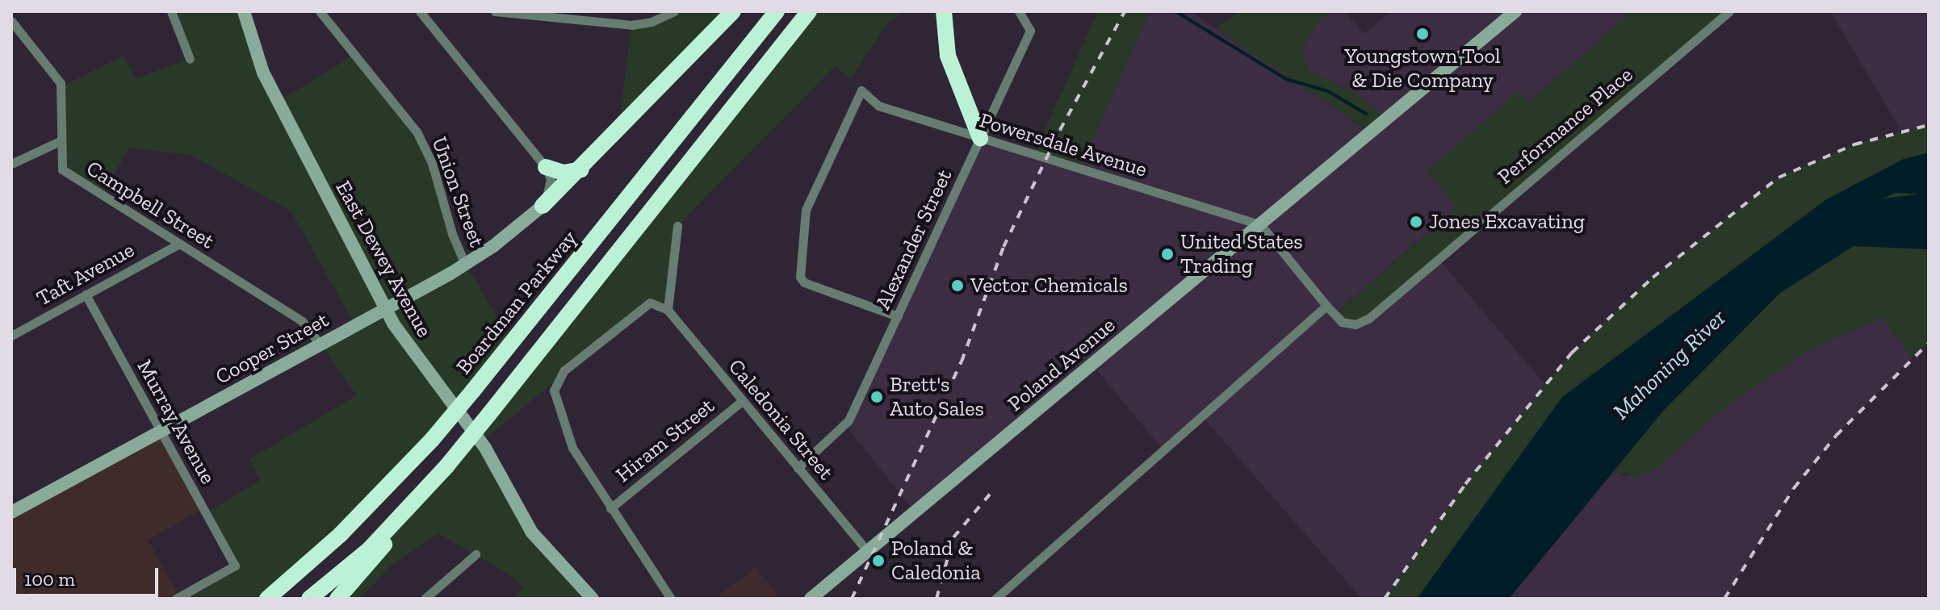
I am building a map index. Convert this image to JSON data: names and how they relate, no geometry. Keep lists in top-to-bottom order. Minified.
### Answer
{"streets":{"highway":["Boardman Parkway"],"street":["Performance Place","Powersdale Avenue","Union Street","Campbell Street","Alexander Street","East Dewey Avenue","Taft Avenue","Cooper Street","Poland Avenue","Caledonia Street","Murray Avenue","Hiram Street"]},"crossings":[["Performance Place","Powersdale Avenue"],["Performance Place","Poland Avenue"],["Powersdale Avenue","Alexander Street"],["Powersdale Avenue","Poland Avenue"],["Union Street","Cooper Street"],["Campbell Street","Taft Avenue"],["Campbell Street","Cooper Street"],["Alexander Street","Caledonia Street"],["Taft Avenue","Murray Avenue"],["Cooper Street","Murray Avenue"],["Poland Avenue","Caledonia Street"],["Caledonia Street","Hiram Street"]],"water":["Mahoning River"],"places":["Youngstown Tool & Die Company","Jones Excavating","United States Trading","Vector Chemicals","Brett's Auto Sales","Poland & Caledonia"],"scale_bar":"100 m"}
